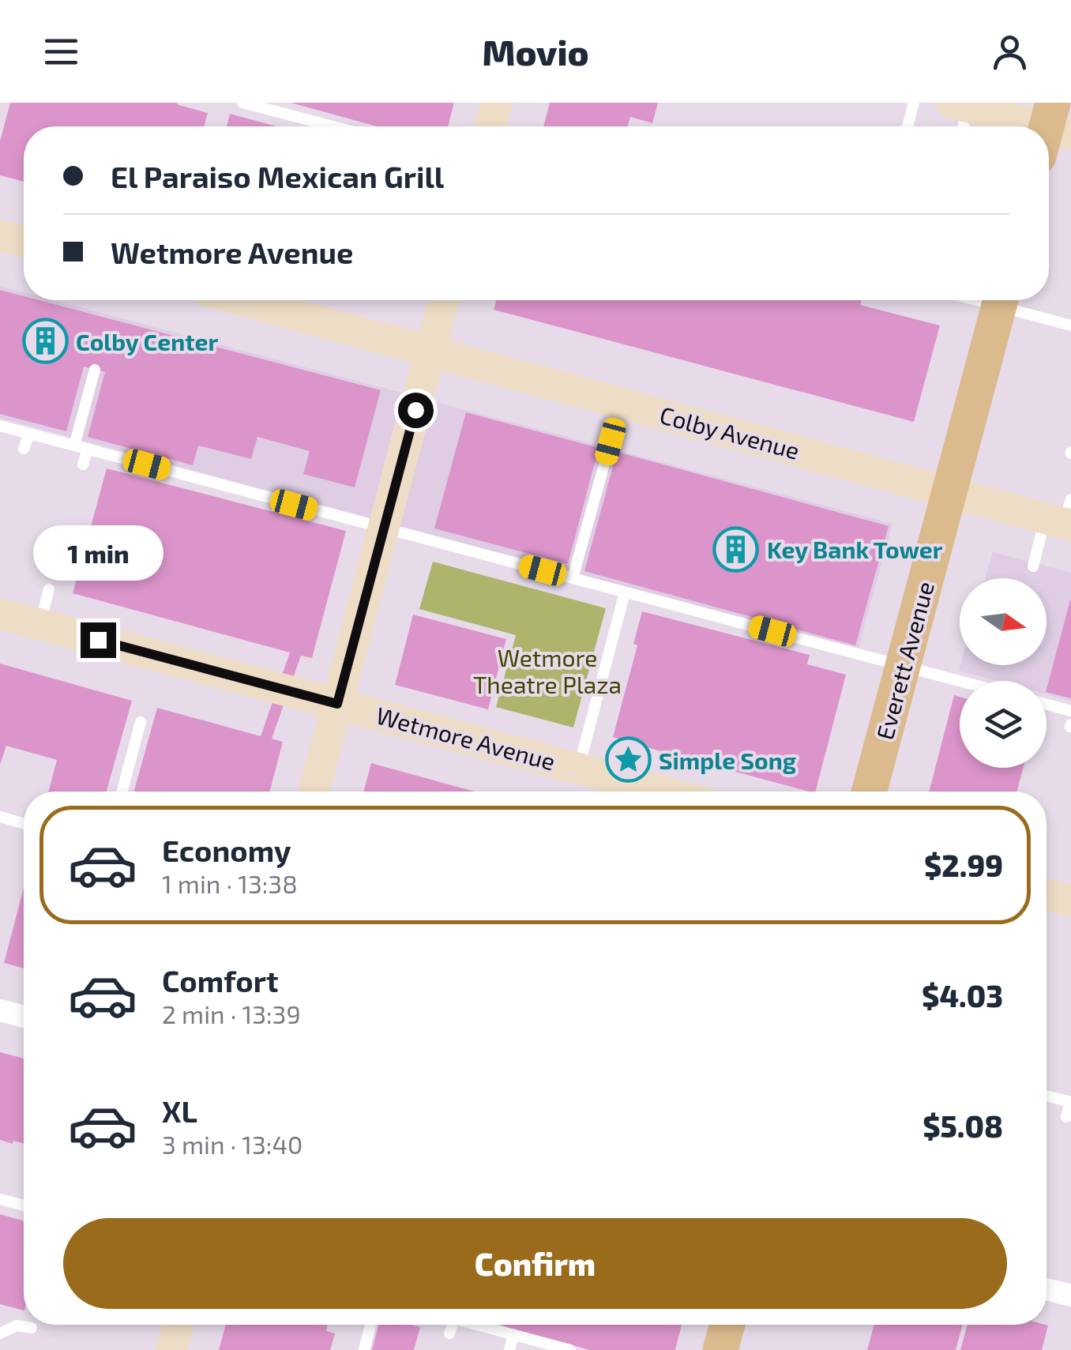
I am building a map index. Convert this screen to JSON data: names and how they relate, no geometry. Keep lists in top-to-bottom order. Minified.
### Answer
{"streets":{"main road":["Everett Avenue"],"street":["Colby Avenue","Wetmore Avenue"]},"crossings":[["Colby Avenue","Everett Avenue"]],"parks":["Wetmore Theatre Plaza"],"places":{"building":["Colby Center","Key Bank Tower"],"place":["Simple Song"]},"north":"right","page":{"header":"Movio","banner":["El Paraiso Mexican Grill","Wetmore Avenue"],"bubble":"1 min","list":[{"name":"Economy","note":"1 min · 13:38","value":"$2.99"},{"name":"Comfort","note":"2 min · 13:39","value":"$4.03"},{"name":"XL","note":"3 min · 13:40","value":"$5.08"}],"buttons":"Confirm"}}
